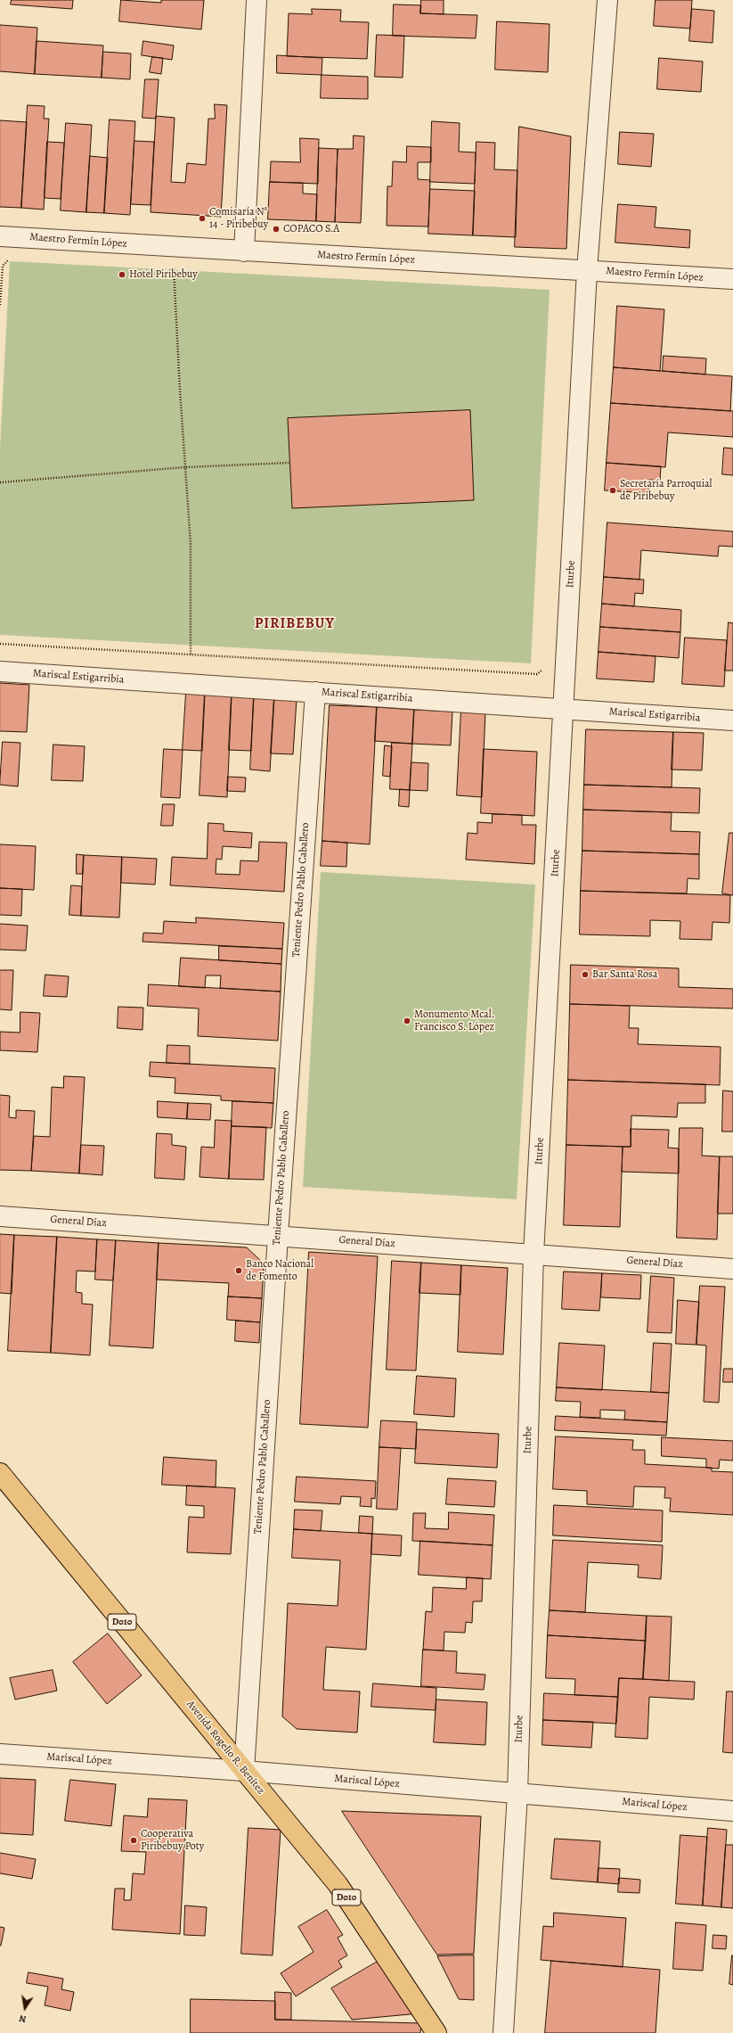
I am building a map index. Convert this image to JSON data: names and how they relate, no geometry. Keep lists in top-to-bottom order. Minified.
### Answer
{"streets":{"main road":["D010","Avenida Rogelio R. Benítez"],"street":["Maestro Fermín López","Iturbe","Mariscal Estigarribia","Teniente Pedro Pablo Caballero","General Díaz","Mariscal López"]},"crossings":[["Maestro Fermín López","Iturbe"],["Iturbe","Mariscal Estigarribia"],["Iturbe","General Díaz"],["Iturbe","Mariscal López"],["Mariscal Estigarribia","Teniente Pedro Pablo Caballero"],["Teniente Pedro Pablo Caballero","General Díaz"],["Teniente Pedro Pablo Caballero","Avenida Rogelio R. Benítez"],["Teniente Pedro Pablo Caballero","Mariscal López"],["Avenida Rogelio R. Benítez","Mariscal López"]],"districts":["PIRIBEBUY"],"places":["Comisaría N° 14 - Piribebuy","COPACO S.A","Hotel Piribebuy","Secretaría Parroquial de Piribebuy","Bar Santa Rosa","Monumento Mcal. Francisco S. López","Banco Nacional de Fomento","Cooperativa Piribebuy Poty"],"north":"bottom"}
